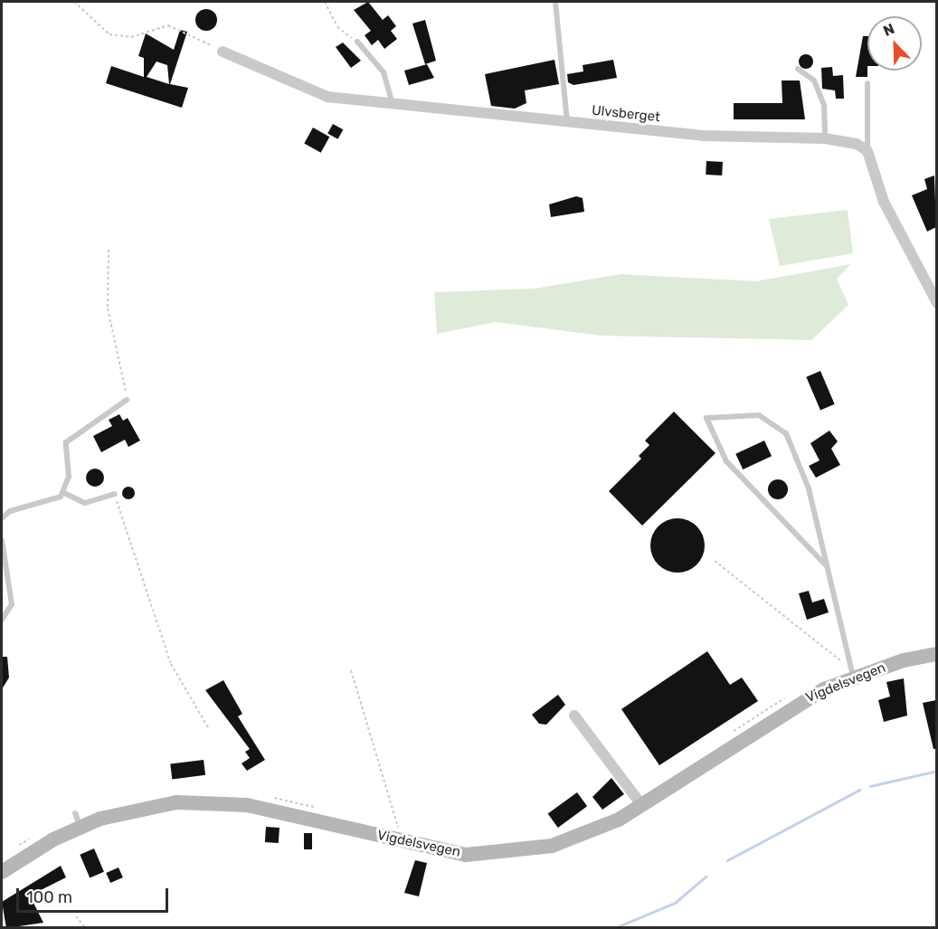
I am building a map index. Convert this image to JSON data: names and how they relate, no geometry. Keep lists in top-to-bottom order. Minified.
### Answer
{"streets":{"main road":["Vigdelsvegen"],"street":["Ulvsberget"]},"scale_bar":"100 m","north":"top left"}
